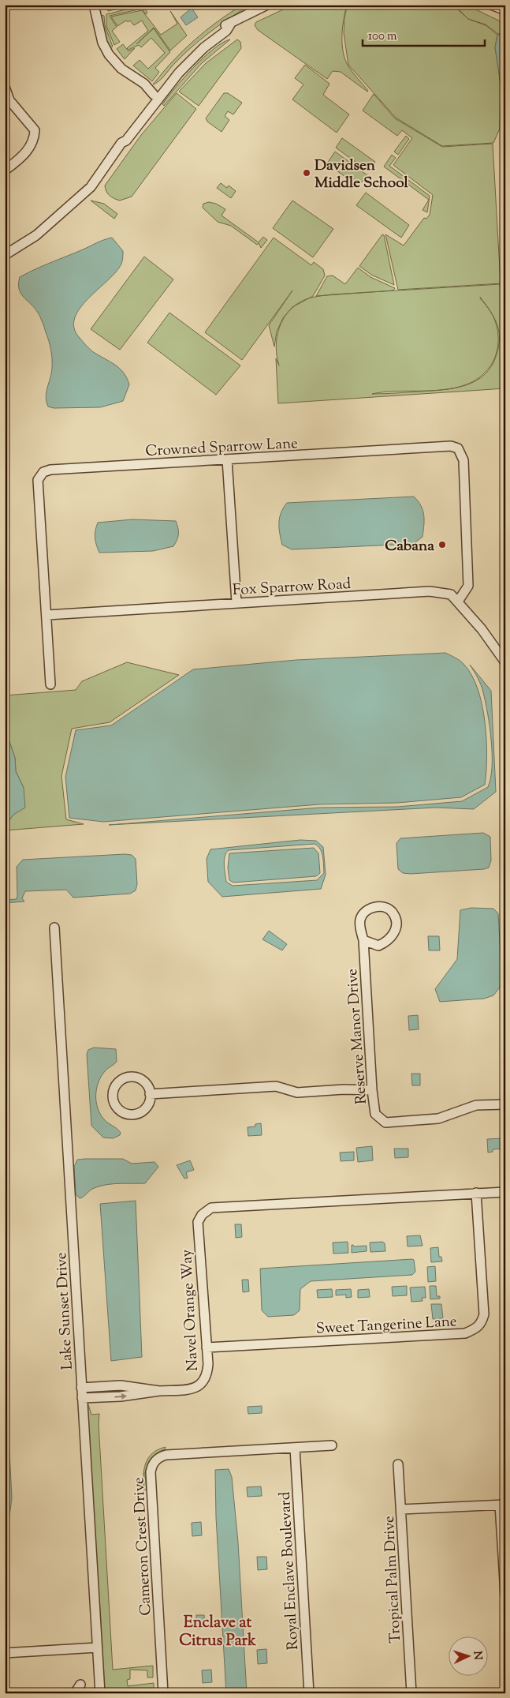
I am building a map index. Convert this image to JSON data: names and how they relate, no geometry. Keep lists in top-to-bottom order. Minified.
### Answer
{"streets":{"street":["Crowned Sparrow Lane","Fox Sparrow Road","Reserve Manor Drive","Navel Orange Way","Lake Sunset Drive","Sweet Tangerine Lane","Cameron Crest Drive","Royal Enclave Boulevard","Tropical Palm Drive"]},"crossings":[["Crowned Sparrow Lane","Fox Sparrow Road"],["Navel Orange Way","Sweet Tangerine Lane"],["Cameron Crest Drive","Royal Enclave Boulevard"]],"districts":["Enclave at Citrus Park"],"places":["Davidsen Middle School","Cabana"],"scale_bar":"100 m","north":"right"}
